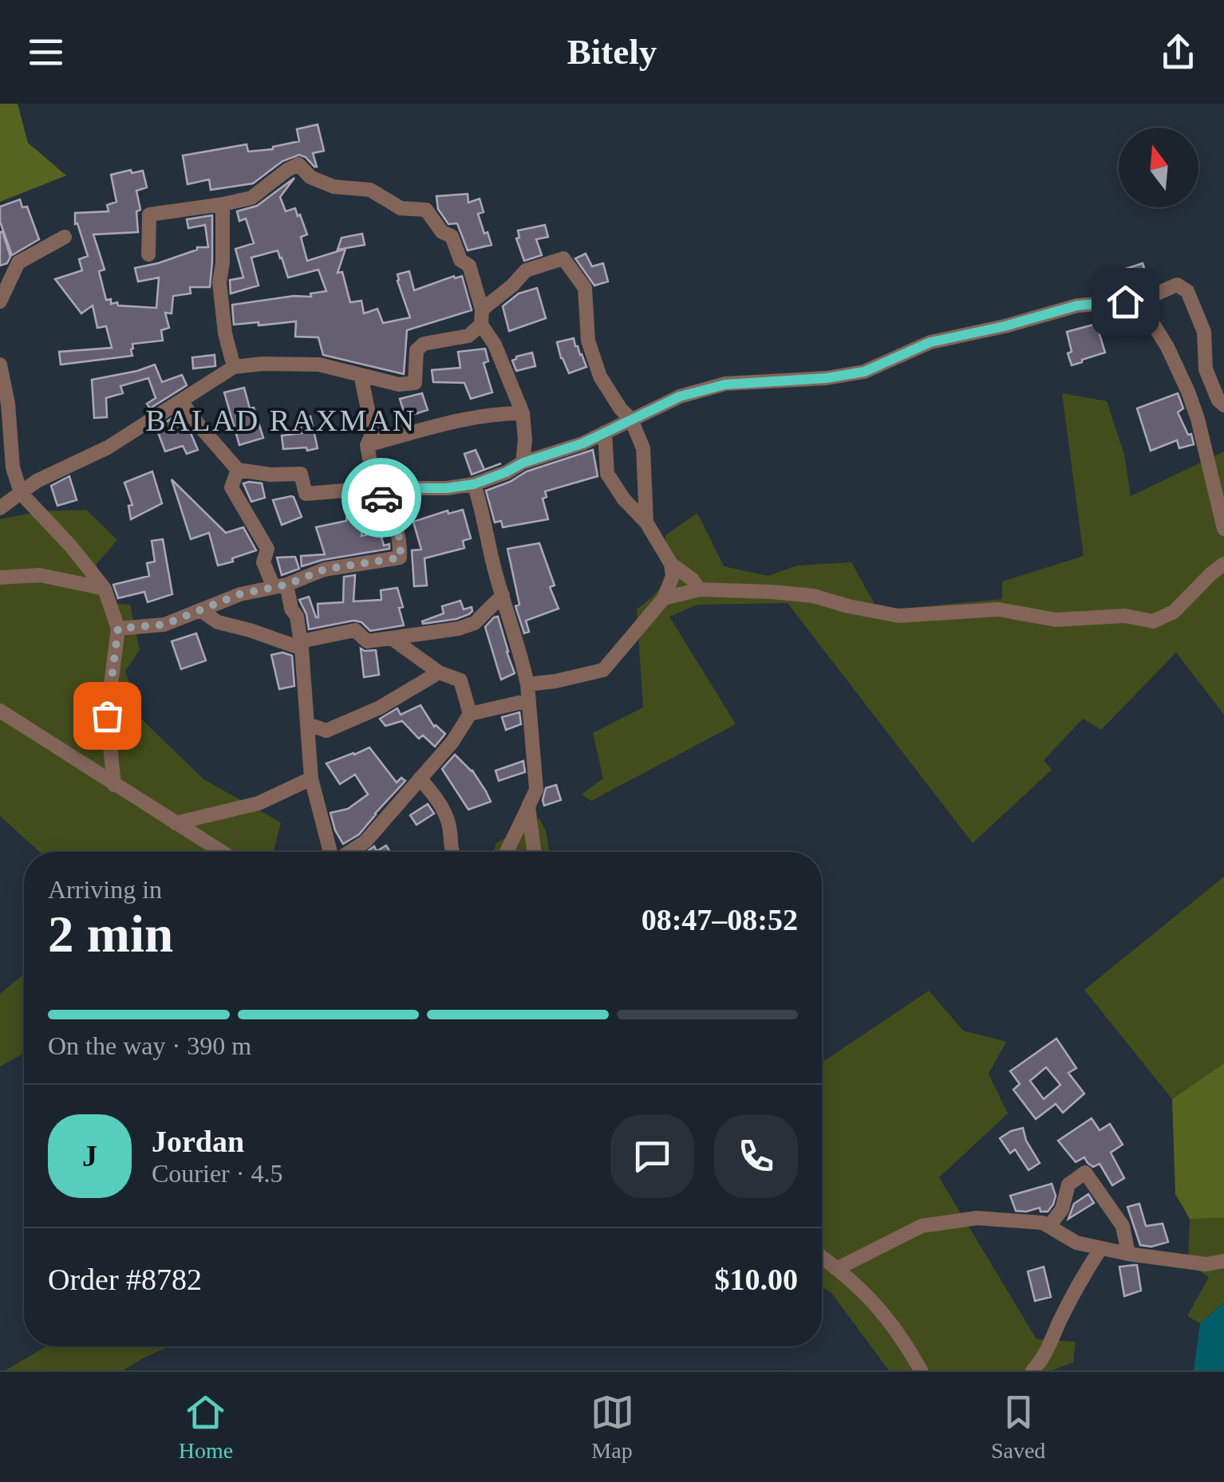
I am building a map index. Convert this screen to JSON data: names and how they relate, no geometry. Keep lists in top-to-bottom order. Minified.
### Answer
{"districts":["BALAD RAXMAN"],"north":"top","page":{"header":"Bitely","heading":["2 min","Arriving in","08:47–08:52"],"panel":["Jordan","Courier · 4.5","Order #8782","$10.00"],"bar":"On the way · 390 m","round":"J","tabs":["Home","Map","Saved"]}}
